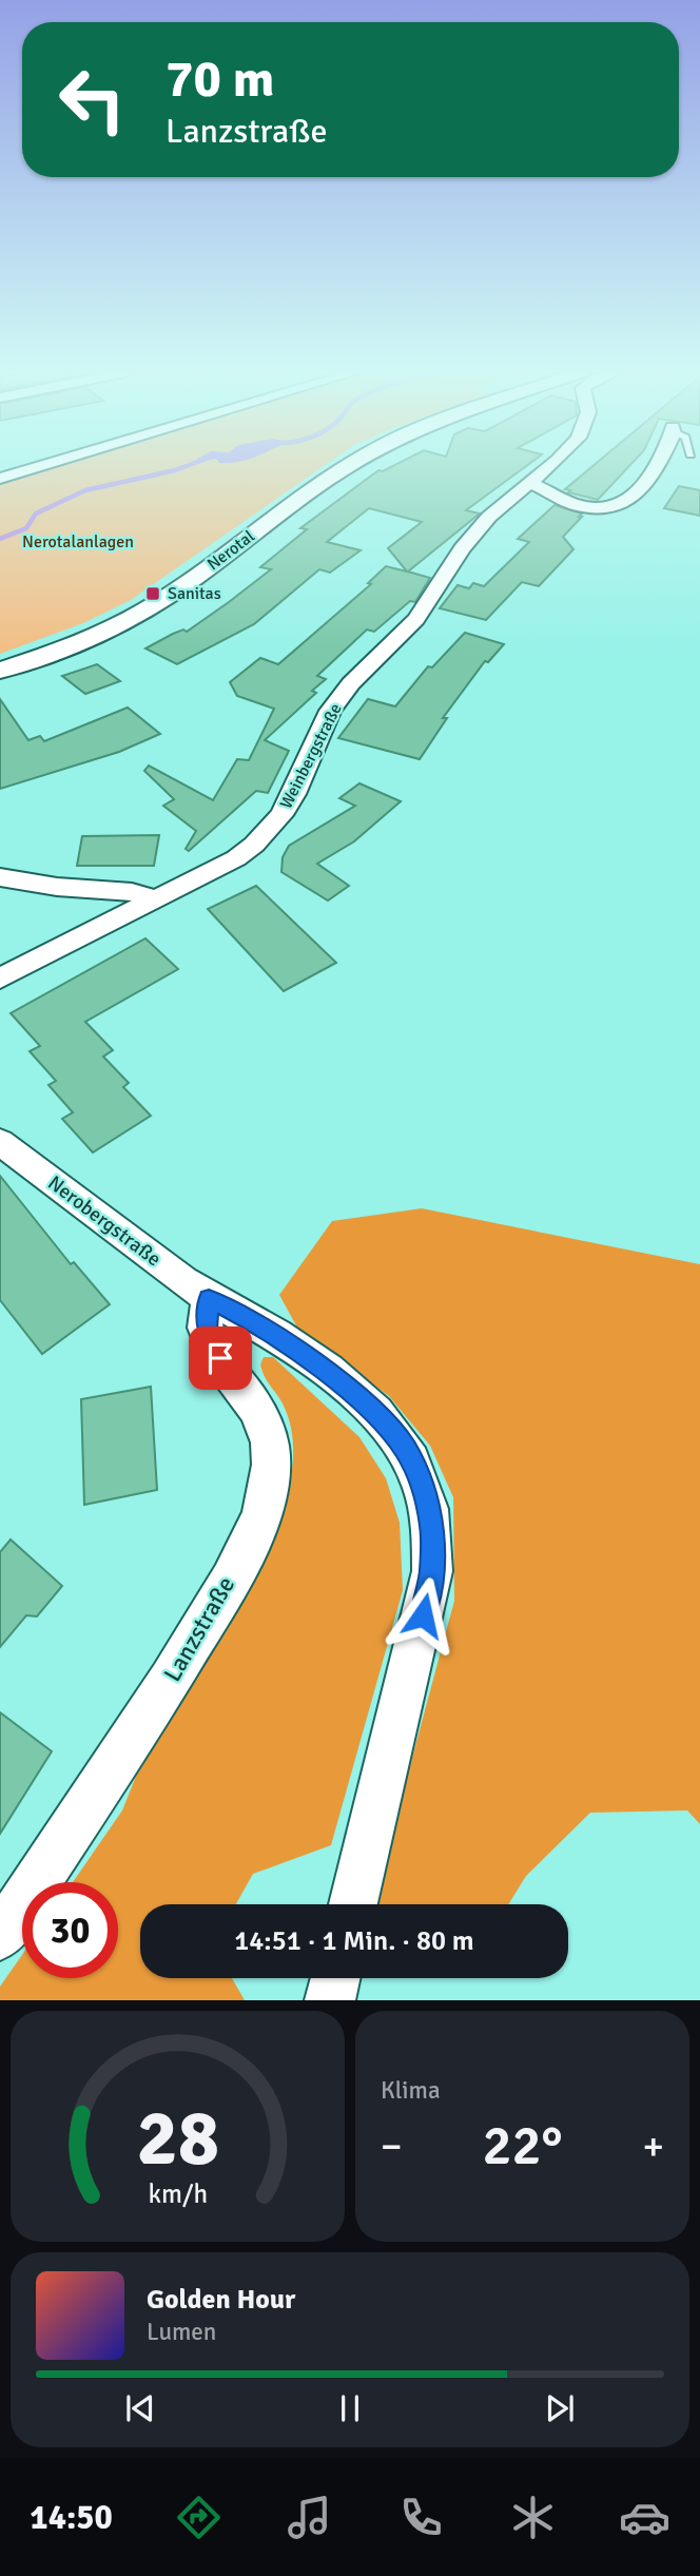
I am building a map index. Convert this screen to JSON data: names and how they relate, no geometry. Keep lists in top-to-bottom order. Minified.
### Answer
{"streets":{"street":["Nerotal","Weinbergstraße","Nerobergstraße","Lanzstraße"]},"crossings":[["Nerobergstraße","Lanzstraße"]],"parks":["Nerotalanlagen"],"places":{"transit":["Sanitas"]},"page":{"turn":["70 m","Lanzstraße"],"limit":"30","trip":"14:51 · 1 Min. · 80 m","tile":"Klima","heat":["−","22°","+"],"song":["Golden Hour","Lumen"],"tabs":"14:50","gauge":["28","km/h"]}}
